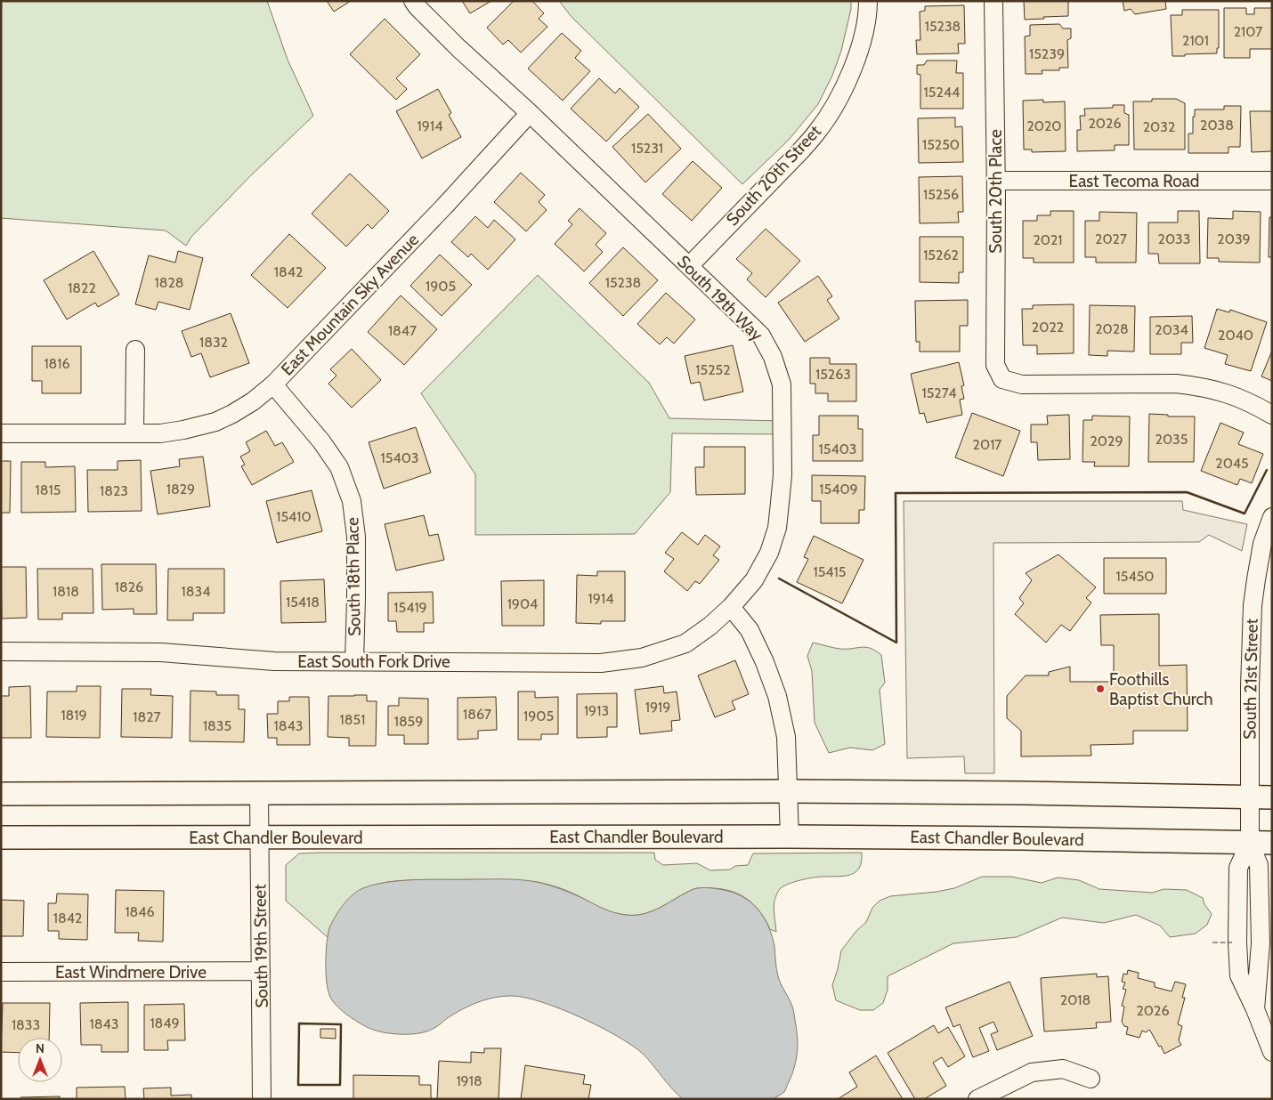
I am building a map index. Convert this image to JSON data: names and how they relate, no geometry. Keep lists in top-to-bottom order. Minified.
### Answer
{"streets":{"main road":["East Chandler Boulevard"],"street":["South 20th Street","East Tecoma Road","South 20th Place","South 19th Way","East Mountain Sky Avenue","South 18th Place","East South Fork Drive","South 21st Street","South 19th Street","East Windmere Drive"]},"crossings":[["South 20th Street","South 19th Way"],["East Tecoma Road","South 20th Place"],["South 19th Way","East Mountain Sky Avenue"],["South 19th Way","East South Fork Drive"],["East Mountain Sky Avenue","South 18th Place"],["South 18th Place","East South Fork Drive"],["South 21st Street","East Chandler Boulevard"],["East Chandler Boulevard","South 19th Street"],["South 19th Street","East Windmere Drive"]],"places":["Foothills Baptist Church"],"house_numbers":["15238","2107","2101","15239","15244","2026","2038","1914","2020","2032","15250","15231","15256","2027","2033","2039","2021","15262","1842","1828","15238","1905","1822","2022","2028","2034","1847","2040","1832","1816","15252","15263","15274","2035","2029","2017","15403","15403","2045","1829","15409","1815","1823","15410","15415","15450","1826","1818","1834","1914","15418","1904","15419","1919","1913","1867","1819","1905","1827","1851","1859","1835","1843","1846","1842","2018","2026","1849","1843","1833","1918"],"north":"top"}
